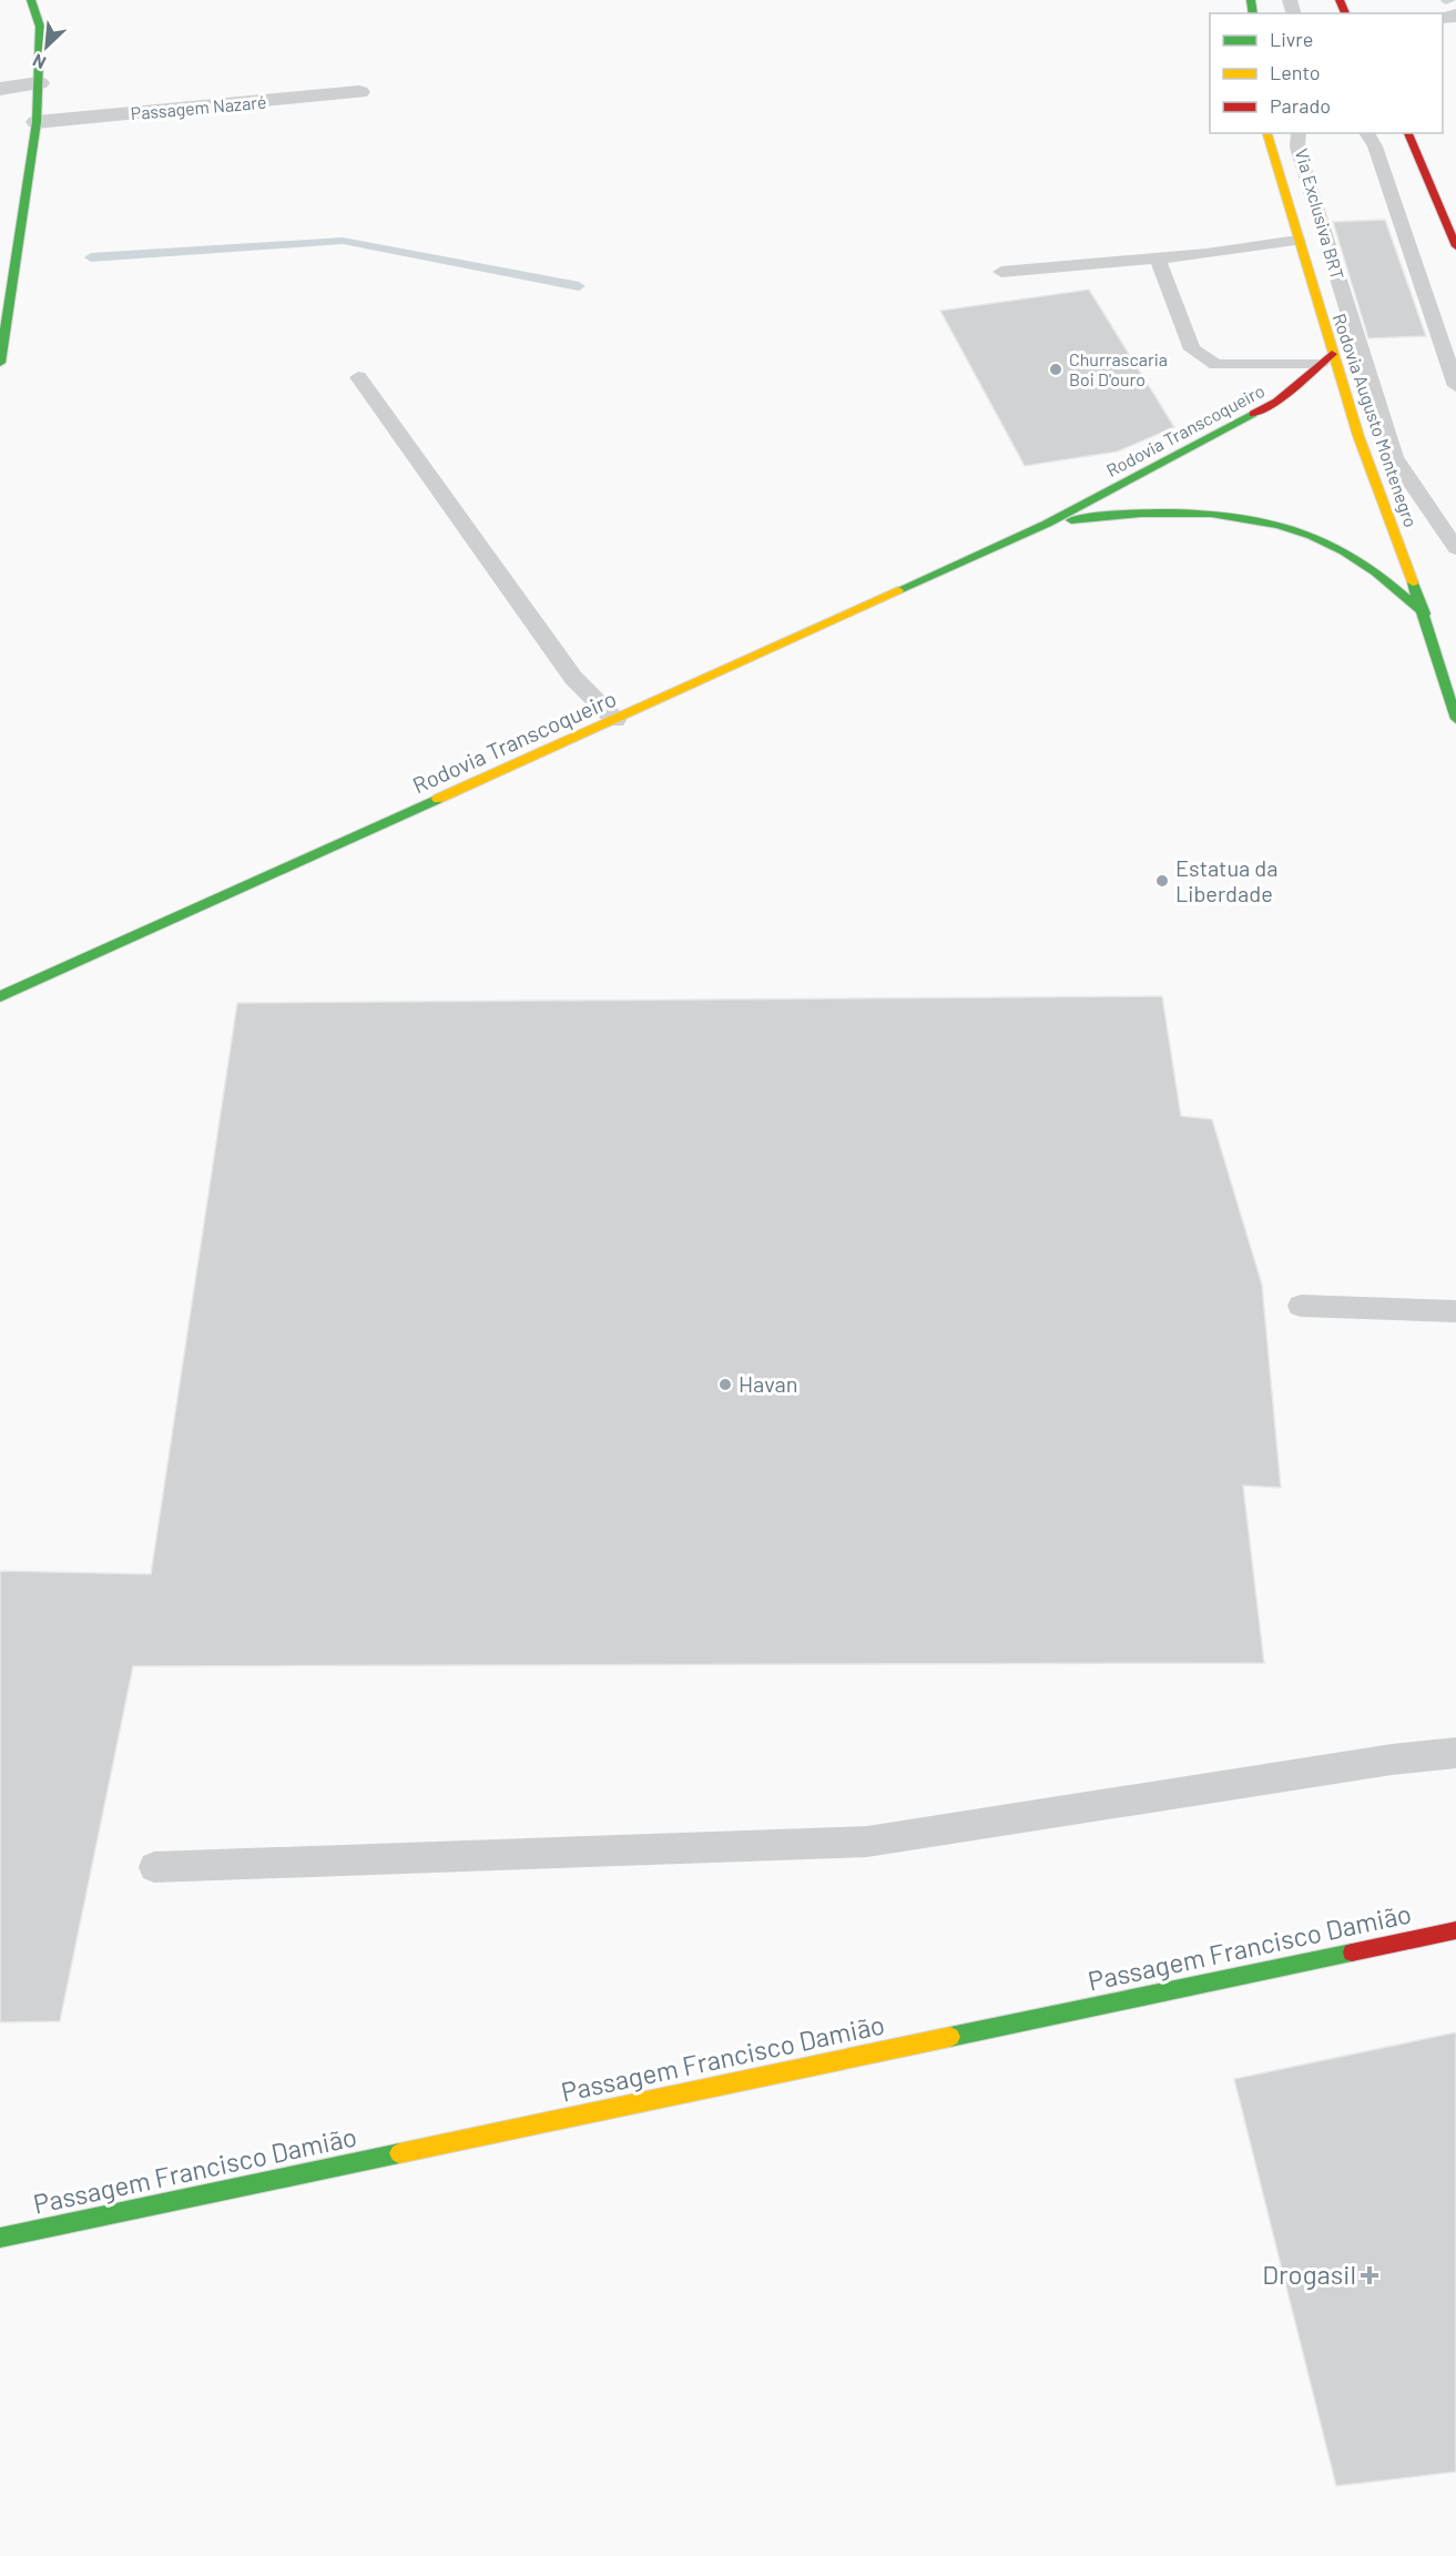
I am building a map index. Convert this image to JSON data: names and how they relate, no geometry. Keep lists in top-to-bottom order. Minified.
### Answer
{"streets":{"main road":["Rodovia Augusto Montenegro","Rodovia Transcoqueiro","Passagem Francisco Damião"],"street":["Passagem Nazaré"],"lane":["Via Exclusiva BRT"]},"crossings":[["Rodovia Augusto Montenegro","Rodovia Transcoqueiro"]],"places":{"other":["Churrascaria Boi D'ouro","Estatua da Liberdade","Havan"],"health":["Drogasil"]},"legend":["Livre","Lento","Parado"],"north":"bottom left"}
